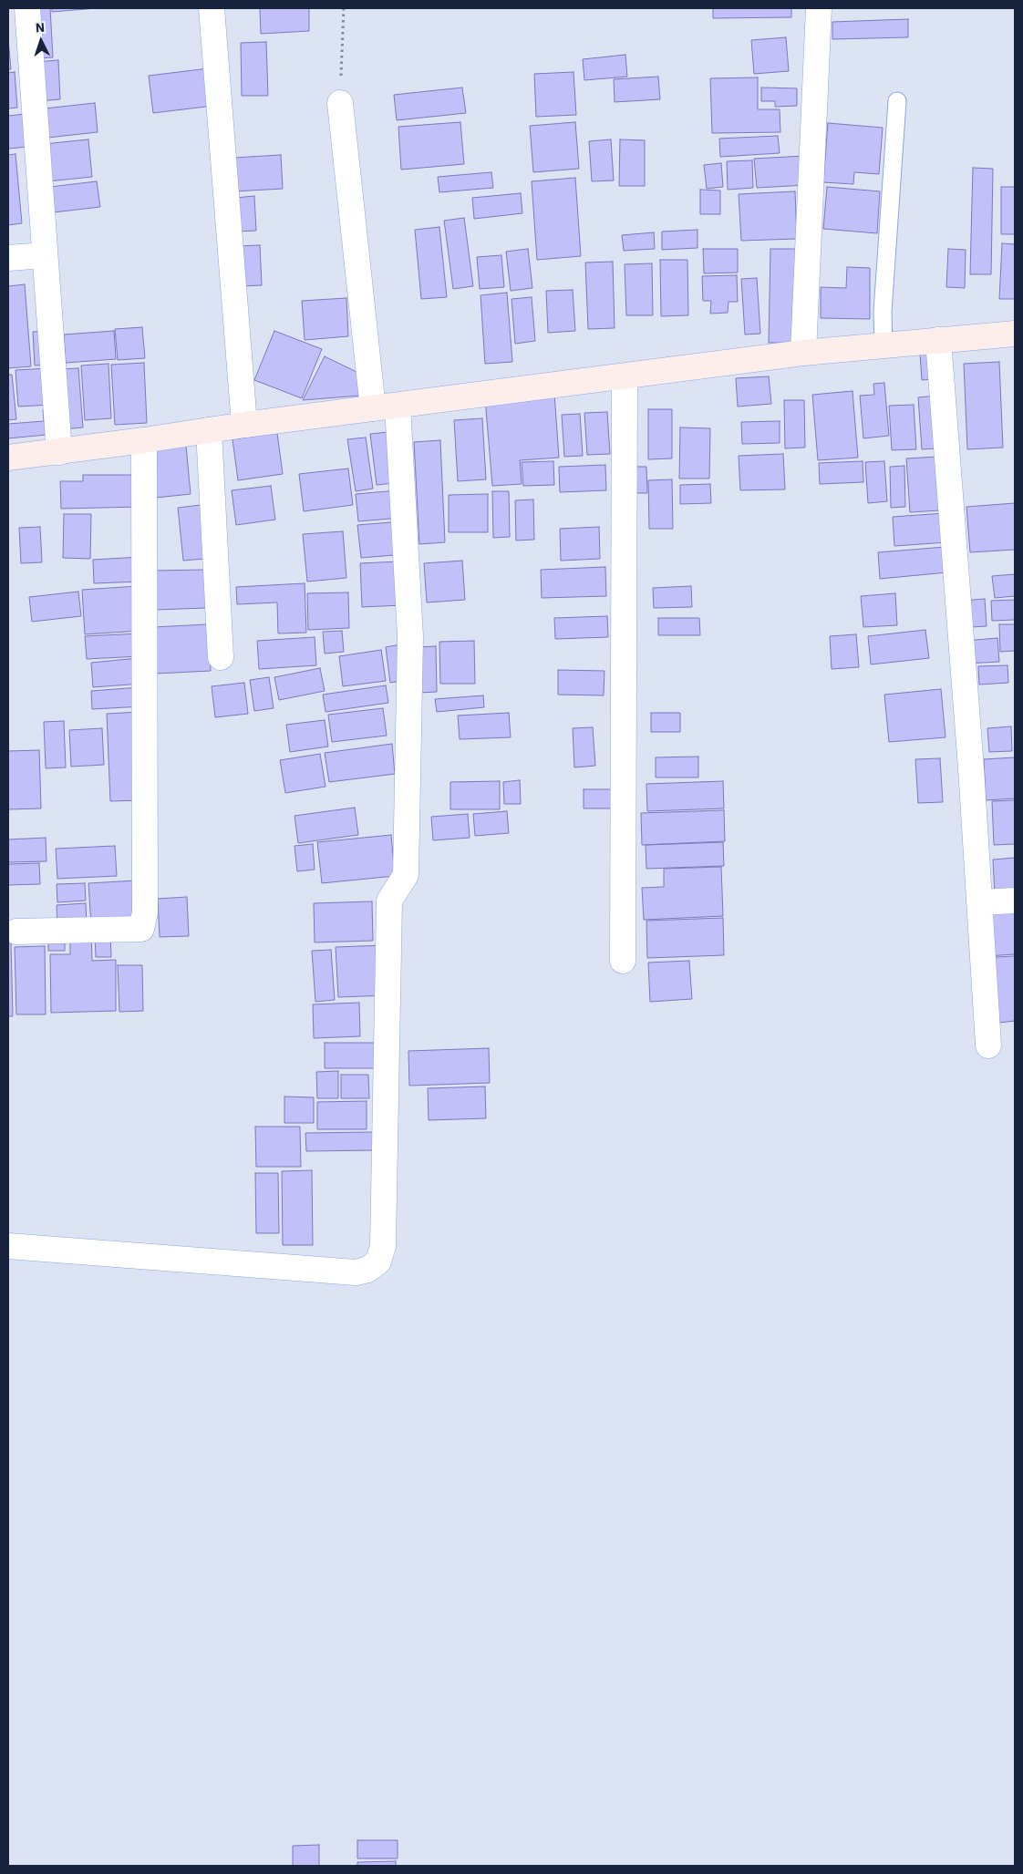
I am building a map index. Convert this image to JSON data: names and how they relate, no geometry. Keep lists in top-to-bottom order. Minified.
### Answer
{"north":"top"}
